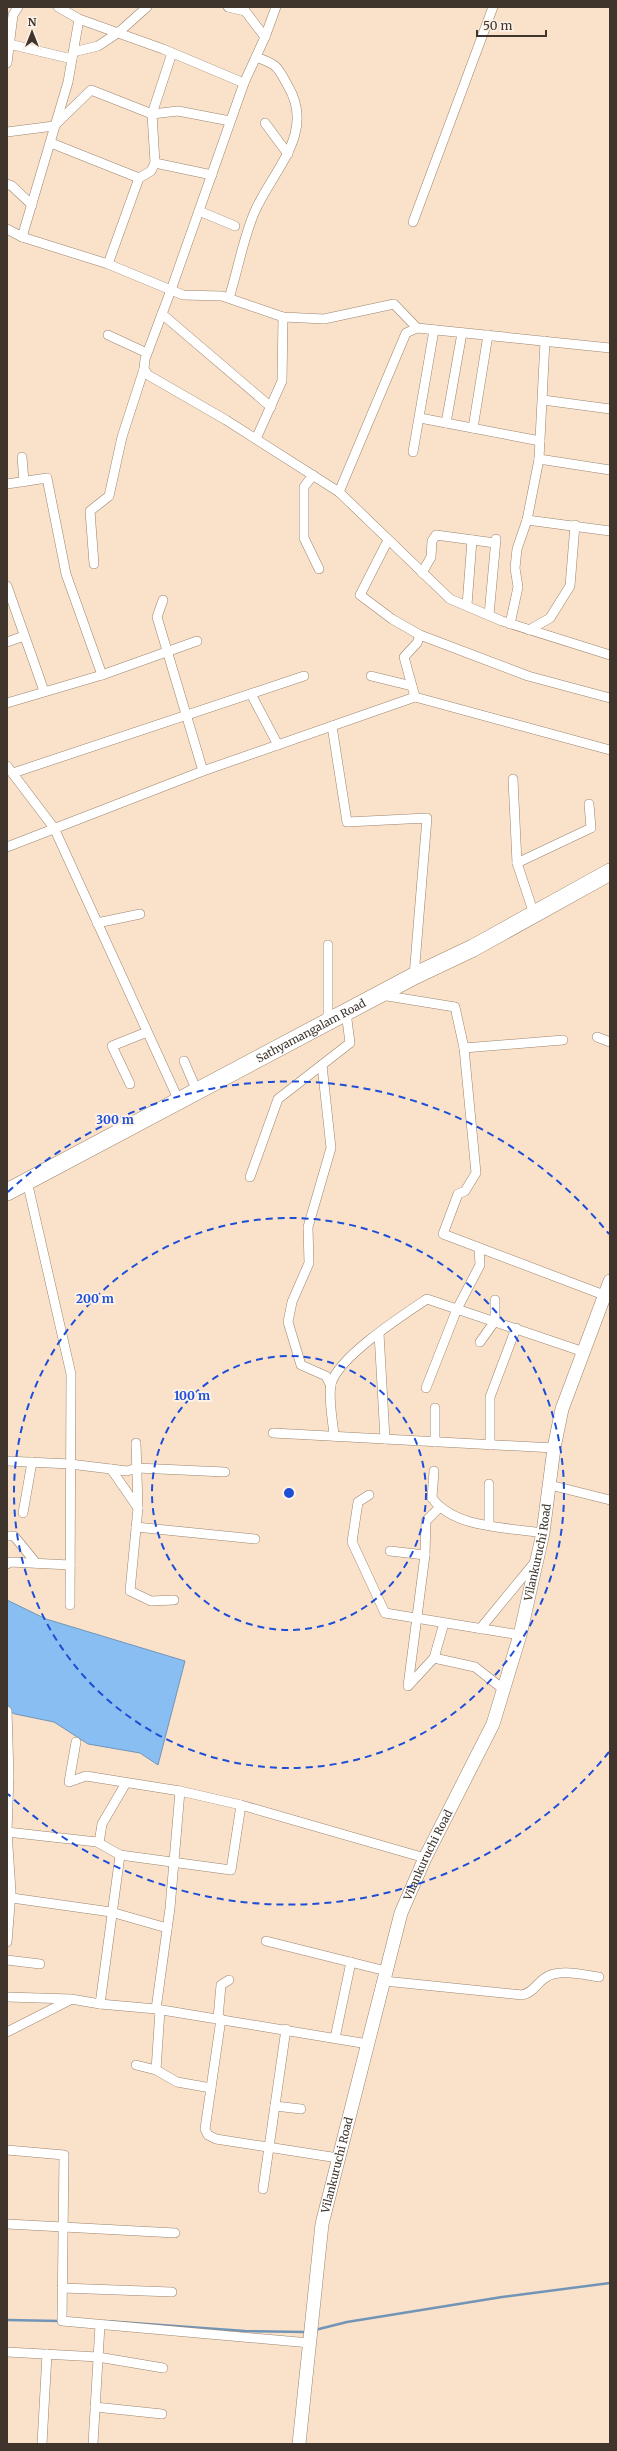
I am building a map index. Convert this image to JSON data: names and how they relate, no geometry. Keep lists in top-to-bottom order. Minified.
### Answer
{"streets":{"highway":["Sathyamangalam Road"],"street":["Vilankuruchi Road"]},"scale_bar":"50 m","north":"top","rings":["300 m","200 m","100 m"]}
